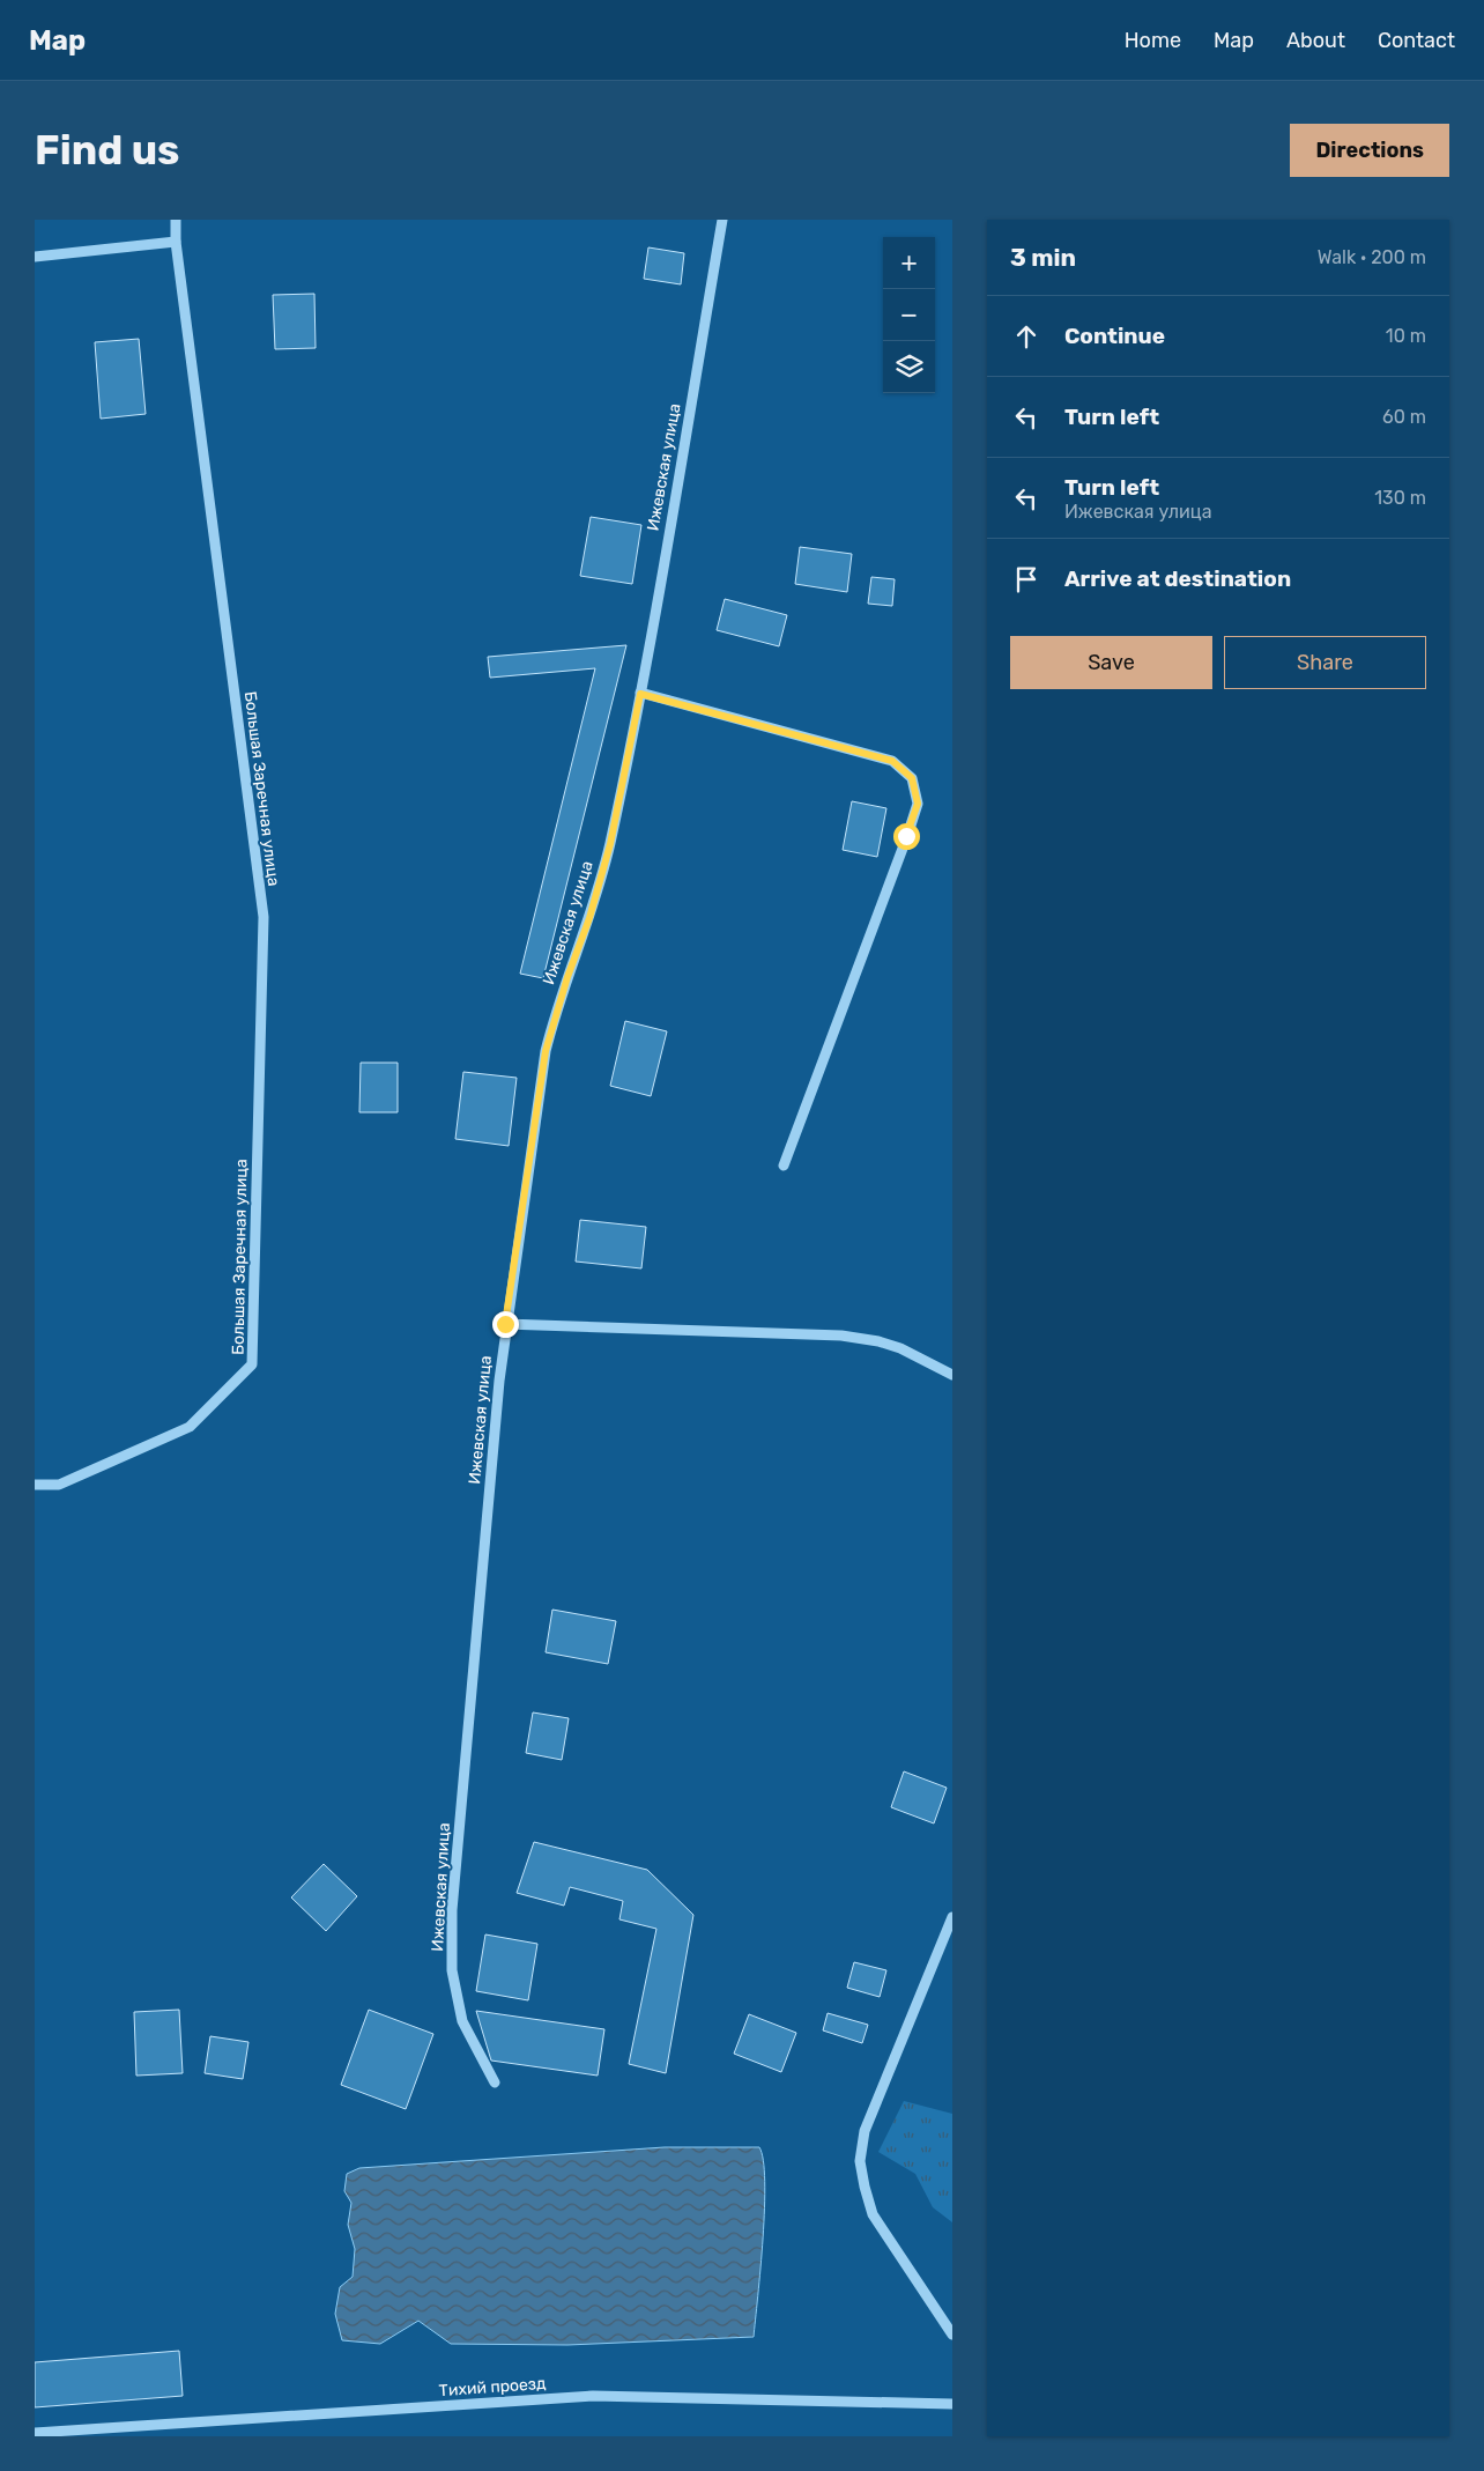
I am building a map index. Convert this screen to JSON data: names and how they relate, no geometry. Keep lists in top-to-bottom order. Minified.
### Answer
{"streets":{"street":["Ижевская улица","Большая Заречная улица","Тихий проезд"]},"page":{"header":"Map","nav":["Home","Map","About","Contact"],"buttons":["Directions",["Save","Share"]],"title":"Find us","heading":["3 min","Walk · 200 m"],"map_buttons":["+","−"],"list":[["Continue","10 m"],["Turn left","60 m"],["Turn left","Ижевская улица","130 m"],"Arrive at destination"]}}
